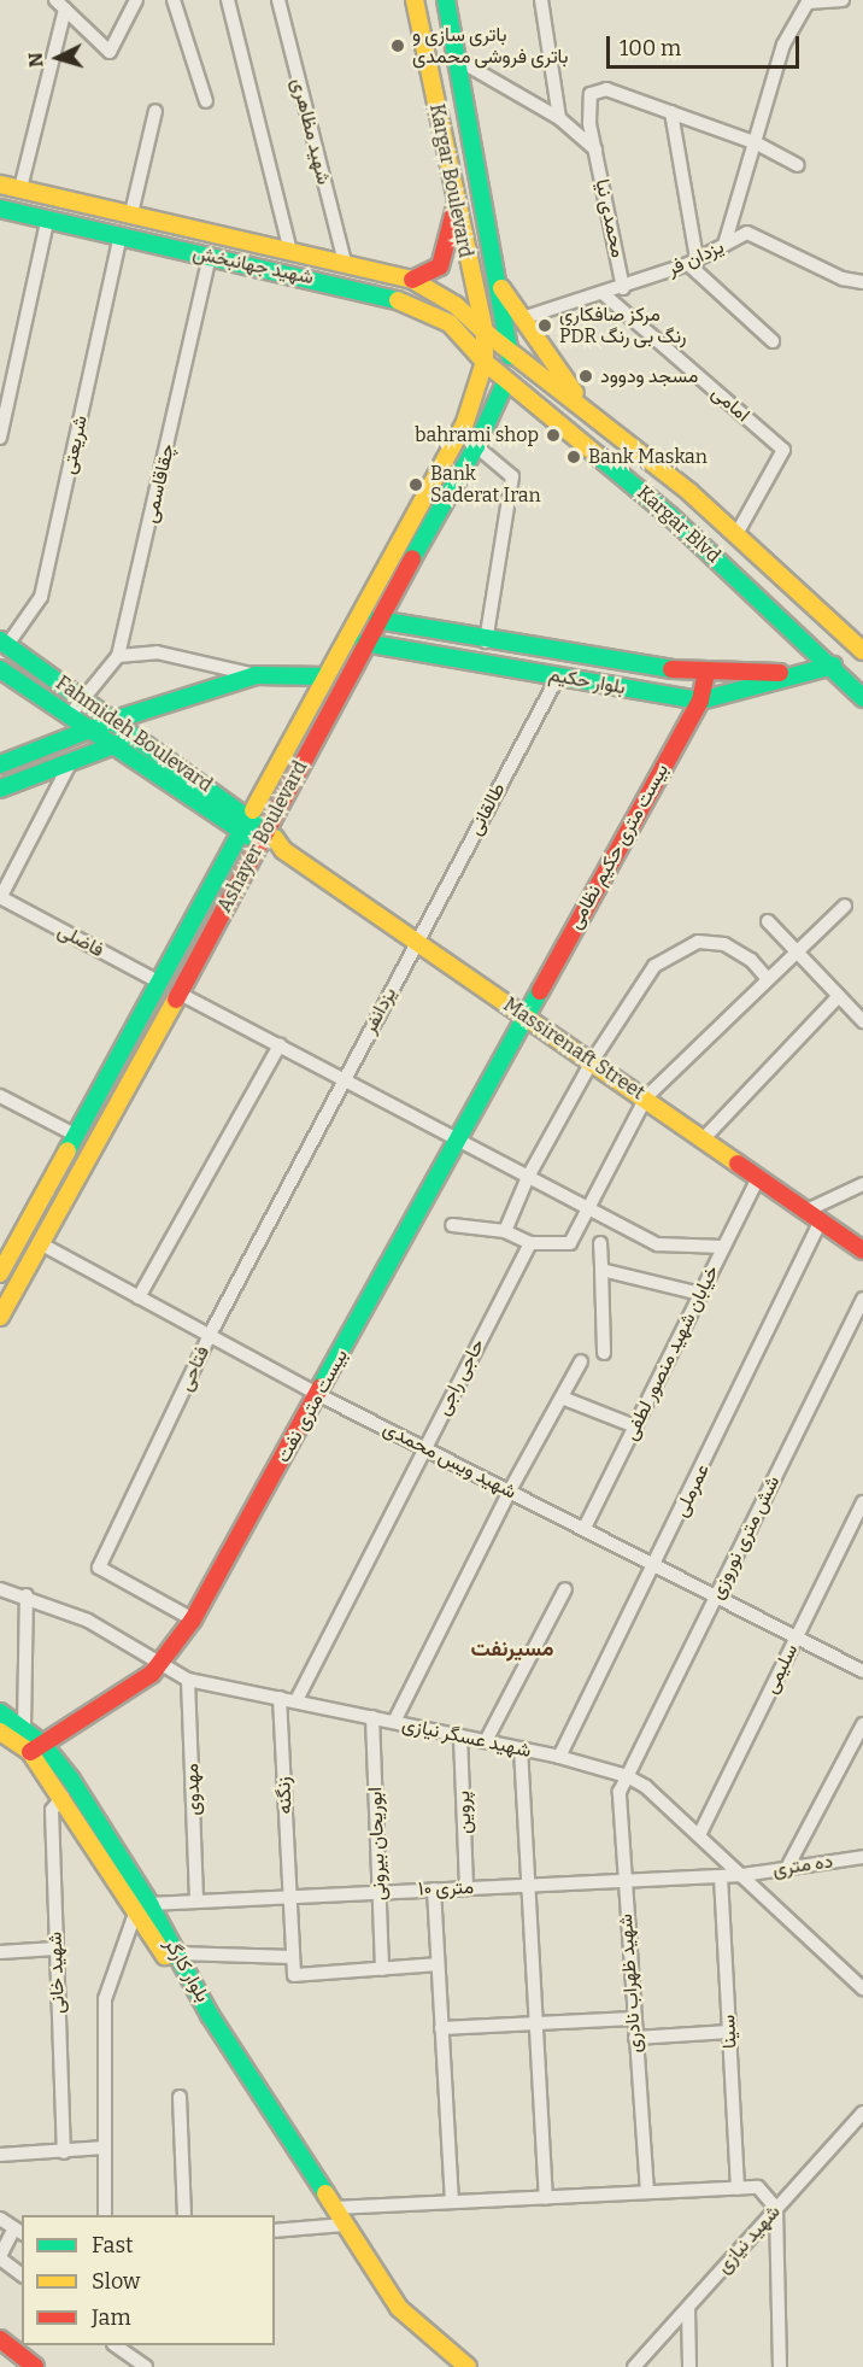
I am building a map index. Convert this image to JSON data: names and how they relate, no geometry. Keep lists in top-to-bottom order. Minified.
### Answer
{"streets":{"street":["شهید مظاهری","Kargar Boulevard","محمدی نیا","یزدان فر","شهید جهانبخش","امامی","شریعتی","چقاقاسمی","Kargar Blvd","بلوار حکیم","Fahmideh Boulevard","طالقانی","Ashayer Boulevard","بیست متری حکیم نظامی","فاضلی","یزدانفر","Massirenaft Street","خیابان شهید منصور لطفی","فتاحی","حاجی راجی","بیست متری نفت","شهید ویس محمدی","عمرملی","شش متری نوروزی","سلیمی","شهید عسگر نیازی","مهدوی","زنگنه","پروین","ابوریحان بیرونی","ده متری","۱۰ متری","بلوار کارگر","شهید خانی","شهید ظهراب نادری","سینا","شهید نیازی"]},"crossings":[["شهید مظاهری","شهید جهانبخش"],["Kargar Boulevard","شهید جهانبخش"],["Kargar Boulevard","Kargar Blvd"],["Kargar Boulevard","Ashayer Boulevard"],["محمدی نیا","یزدان فر"],["یزدان فر","امامی"],["شهید جهانبخش","شریعتی"],["شهید جهانبخش","چقاقاسمی"],["شهید جهانبخش","Kargar Blvd"],["شهید جهانبخش","Ashayer Boulevard"],["امامی","Kargar Blvd"],["شریعتی","Fahmideh Boulevard"],["چقاقاسمی","Fahmideh Boulevard"],["Kargar Blvd","بلوار حکیم"],["Kargar Blvd","Ashayer Boulevard"],["بلوار حکیم","طالقانی"],["بلوار حکیم","Ashayer Boulevard"],["بلوار حکیم","بیست متری حکیم نظامی"],["Fahmideh Boulevard","Ashayer Boulevard"],["Fahmideh Boulevard","Massirenaft Street"],["طالقانی","یزدانفر"],["طالقانی","Massirenaft Street"],["Ashayer Boulevard","فاضلی"],["Ashayer Boulevard","Massirenaft Street"],["Ashayer Boulevard","شهید ویس محمدی"],["بیست متری حکیم نظامی","Massirenaft Street"],["بیست متری حکیم نظامی","بیست متری نفت"],["یزدانفر","Massirenaft Street"],["یزدانفر","فتاحی"],["Massirenaft Street","خیابان شهید منصور لطفی"],["Massirenaft Street","بیست متری نفت"],["Massirenaft Street","عمرملی"],["خیابان شهید منصور لطفی","شهید ویس محمدی"],["فتاحی","بیست متری نفت"],["فتاحی","شهید ویس محمدی"],["حاجی راجی","شهید ویس محمدی"],["حاجی راجی","شهید عسگر نیازی"],["بیست متری نفت","شهید ویس محمدی"],["بیست متری نفت","شهید عسگر نیازی"],["بیست متری نفت","بلوار کارگر"],["شهید ویس محمدی","عمرملی"],["شهید ویس محمدی","شش متری نوروزی"],["شهید ویس محمدی","سلیمی"],["عمرملی","شهید عسگر نیازی"],["شش متری نوروزی","شهید عسگر نیازی"],["شش متری نوروزی","شهید ظهراب نادری"],["سلیمی","شهید عسگر نیازی"],["شهید عسگر نیازی","مهدوی"],["شهید عسگر نیازی","زنگنه"],["شهید عسگر نیازی","پروین"],["شهید عسگر نیازی","ابوریحان بیرونی"],["شهید عسگر نیازی","ده متری"],["شهید عسگر نیازی","۱۰ متری"],["شهید عسگر نیازی","شهید ظهراب نادری"],["مهدوی","۱۰ متری"],["زنگنه","۱۰ متری"],["پروین","۱۰ متری"],["ابوریحان بیرونی","۱۰ متری"],["ده متری","۱۰ متری"],["۱۰ متری","بلوار کارگر"],["۱۰ متری","شهید ظهراب نادری"],["۱۰ متری","سینا"],["بلوار کارگر","شهید خانی"]],"districts":["مسیرنفت"],"places":["باتری سازی و باتری فروشی محمدی","مرکز صافکاری PDR رنگ بی رنگ","مسجد ودوود","bahrami shop","Bank Maskan","Bank Saderat Iran"],"legend":["Fast","Slow","Jam"],"scale_bar":"100 m","north":"left"}
